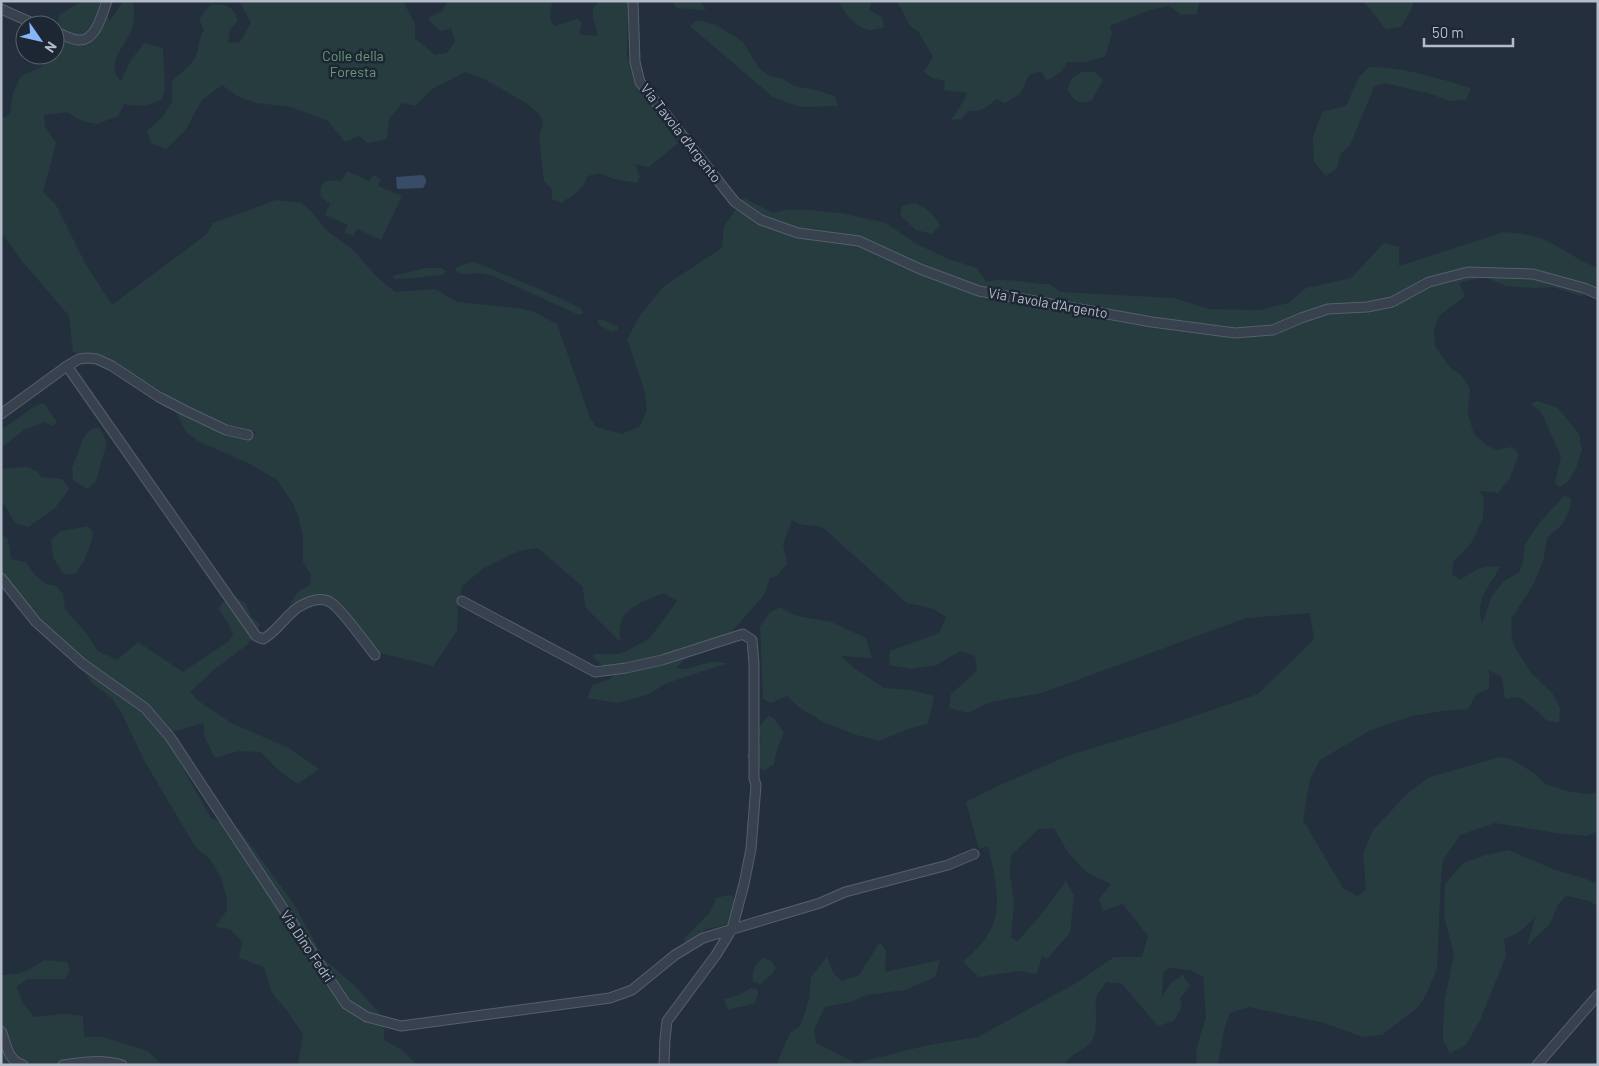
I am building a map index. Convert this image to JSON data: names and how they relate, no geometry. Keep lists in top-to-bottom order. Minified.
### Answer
{"streets":{"street":["Via Tavola d'Argento","Via Dino Fedri"]},"parks":["Colle della Foresta"],"scale_bar":"50 m","north":"bottom right"}
